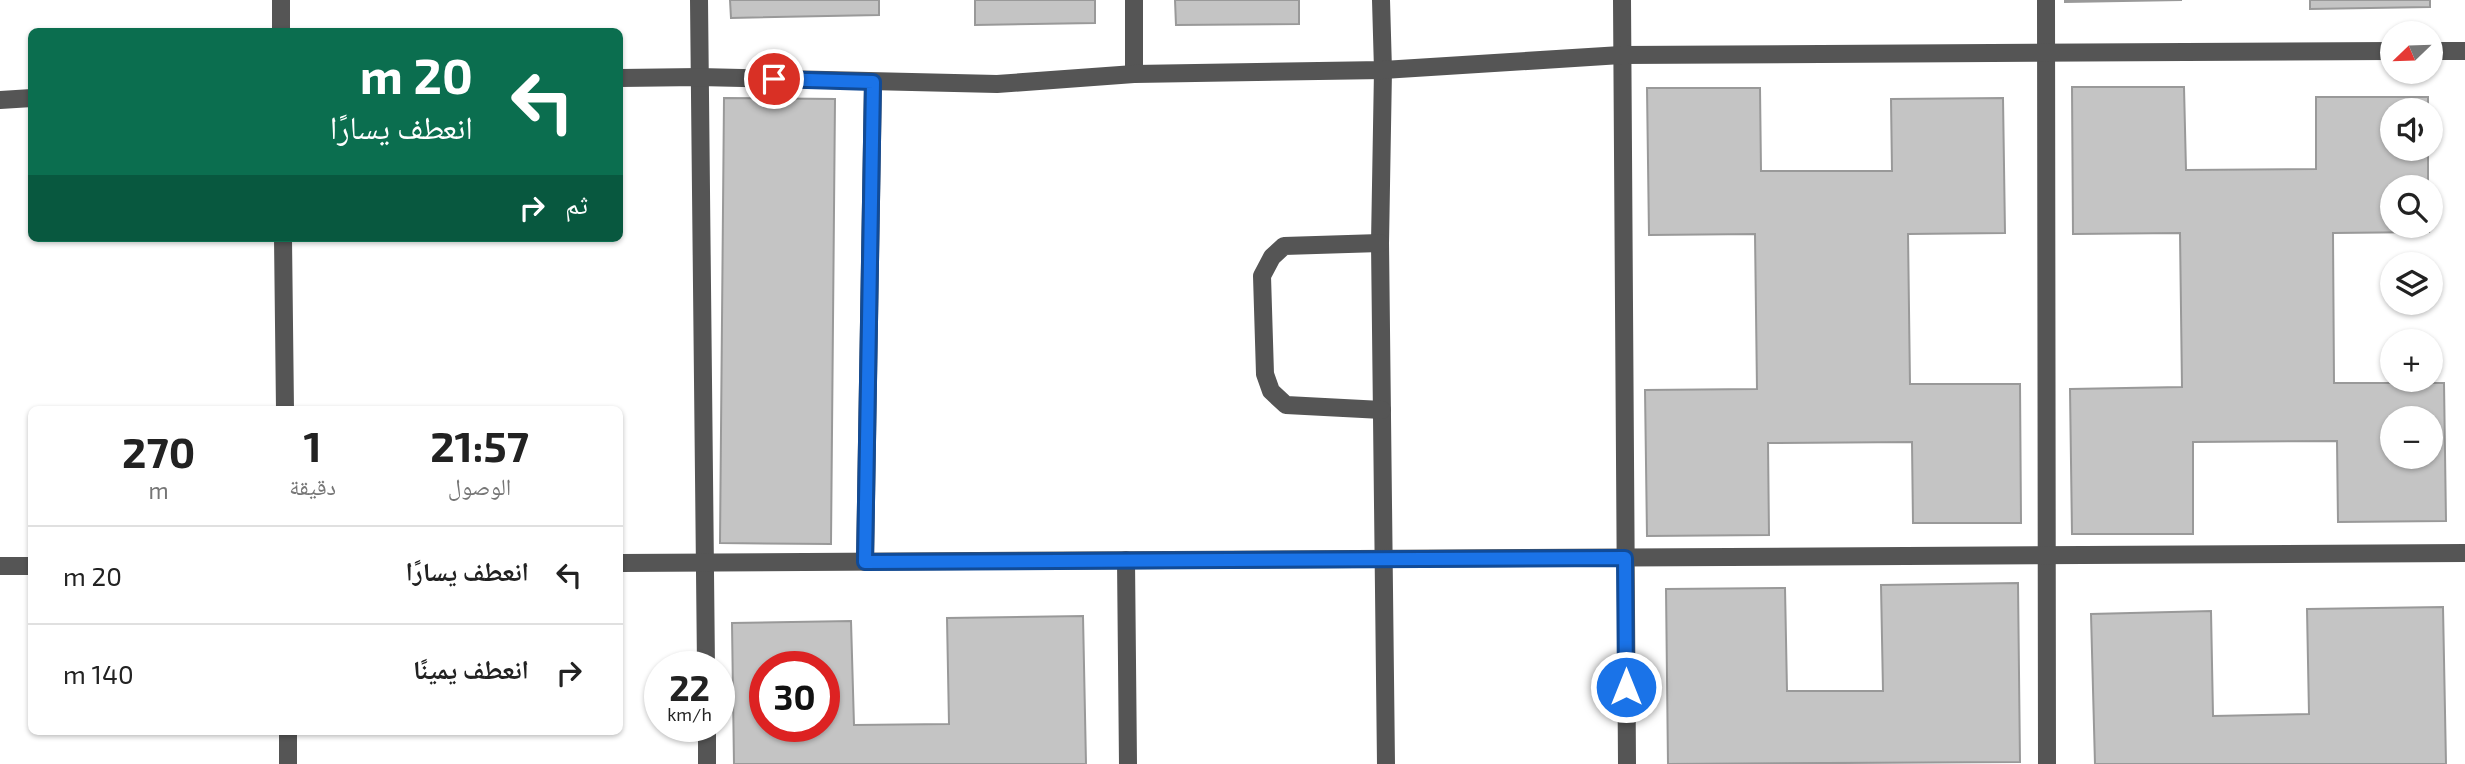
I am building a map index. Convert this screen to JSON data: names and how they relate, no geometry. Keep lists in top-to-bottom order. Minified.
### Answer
{"north":"bottom left","page":{"map_buttons":["+","−"],"turn":["20 m","انعطف يسارًا"],"then":"ثم","eta":["21:57","الوصول","1","دقيقة","270","m"],"list":[{"name":"انعطف يسارًا","value":"20 m"},{"name":"انعطف يمينًا","value":"140 m"}],"speed":"22 km/h","limit":"30"}}
